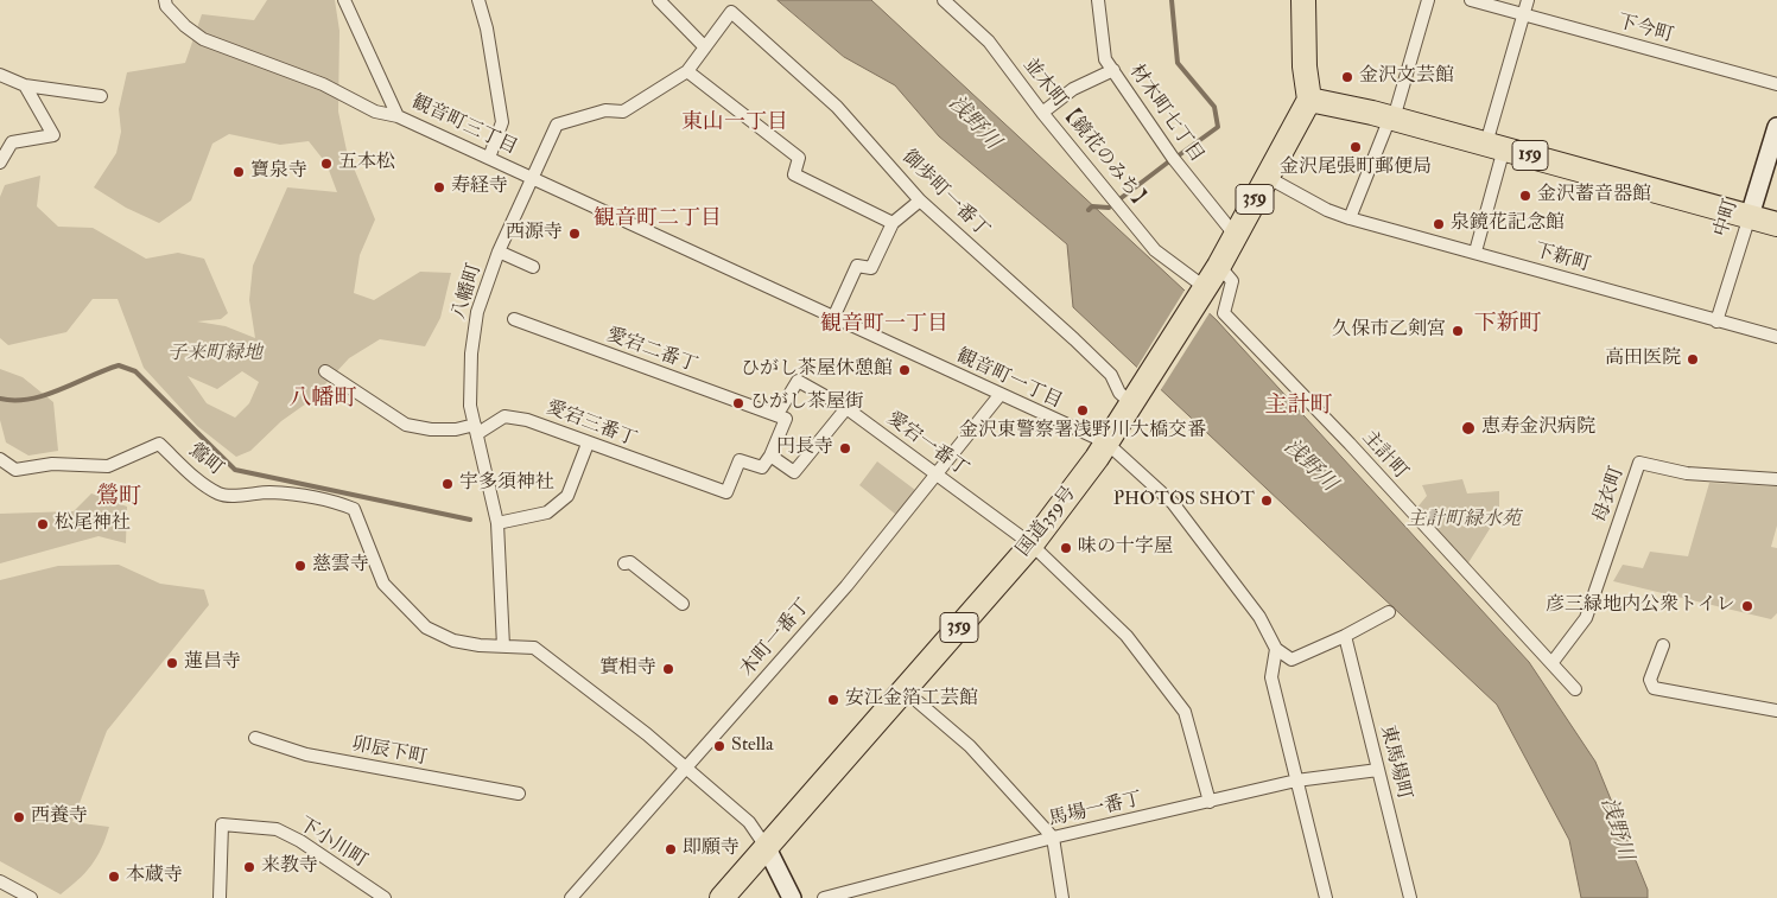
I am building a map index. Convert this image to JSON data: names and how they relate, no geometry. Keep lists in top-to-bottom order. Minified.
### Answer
{"streets":{"highway":["159","359","国道359号"],"street":["下今町","材木町七丁目","観音町三丁目","並木町【鏡花のみち】","御歩町一番丁","中町","下新町","八幡町","愛宕二番丁","観音町一丁目","愛宕三番丁","愛宕一番丁","主計町","鶯町","母衣町","木町一番丁","卯辰下町","東馬場町","馬場一番丁","下小川町"]},"crossings":[["材木町七丁目","国道359号"],["観音町三丁目","八幡町"],["並木町【鏡花のみち】","国道359号"],["159","中町"],["159","国道359号"],["御歩町一番丁","国道359号"],["中町","下新町"],["下新町","国道359号"],["八幡町","愛宕三番丁"],["八幡町","鶯町"],["愛宕二番丁","愛宕一番丁"],["観音町一丁目","国道359号"],["観音町一丁目","木町一番丁"],["愛宕一番丁","国道359号"],["愛宕一番丁","木町一番丁"],["愛宕一番丁","馬場一番丁"],["主計町","母衣町"],["主計町","国道359号"],["東馬場町","馬場一番丁"]],"districts":["東山一丁目","観音町二丁目","観音町一丁目","下新町","八幡町","主計町","鶯町"],"water":["浅野川"],"parks":["子来町緑地","主計町緑水苑"],"places":["金沢文芸館","金沢尾張町郵便局","五本松","寶泉寺","寿経寺","金沢蓄音器館","泉鏡花記念館","西源寺","久保市乙剣宮","高田医院","ひがし茶屋休憩館","ひがし茶屋街","金沢東警察署浅野川大橋交番","恵寿金沢病院","円長寺","宇多須神社","PHOTOS SHOT","松尾神社","味の十字屋","慈雲寺","彦三緑地内公衆トイレ","蓮昌寺","實相寺","安江金箔工芸館","Stella","西養寺","即願寺","来教寺","本蔵寺"]}
